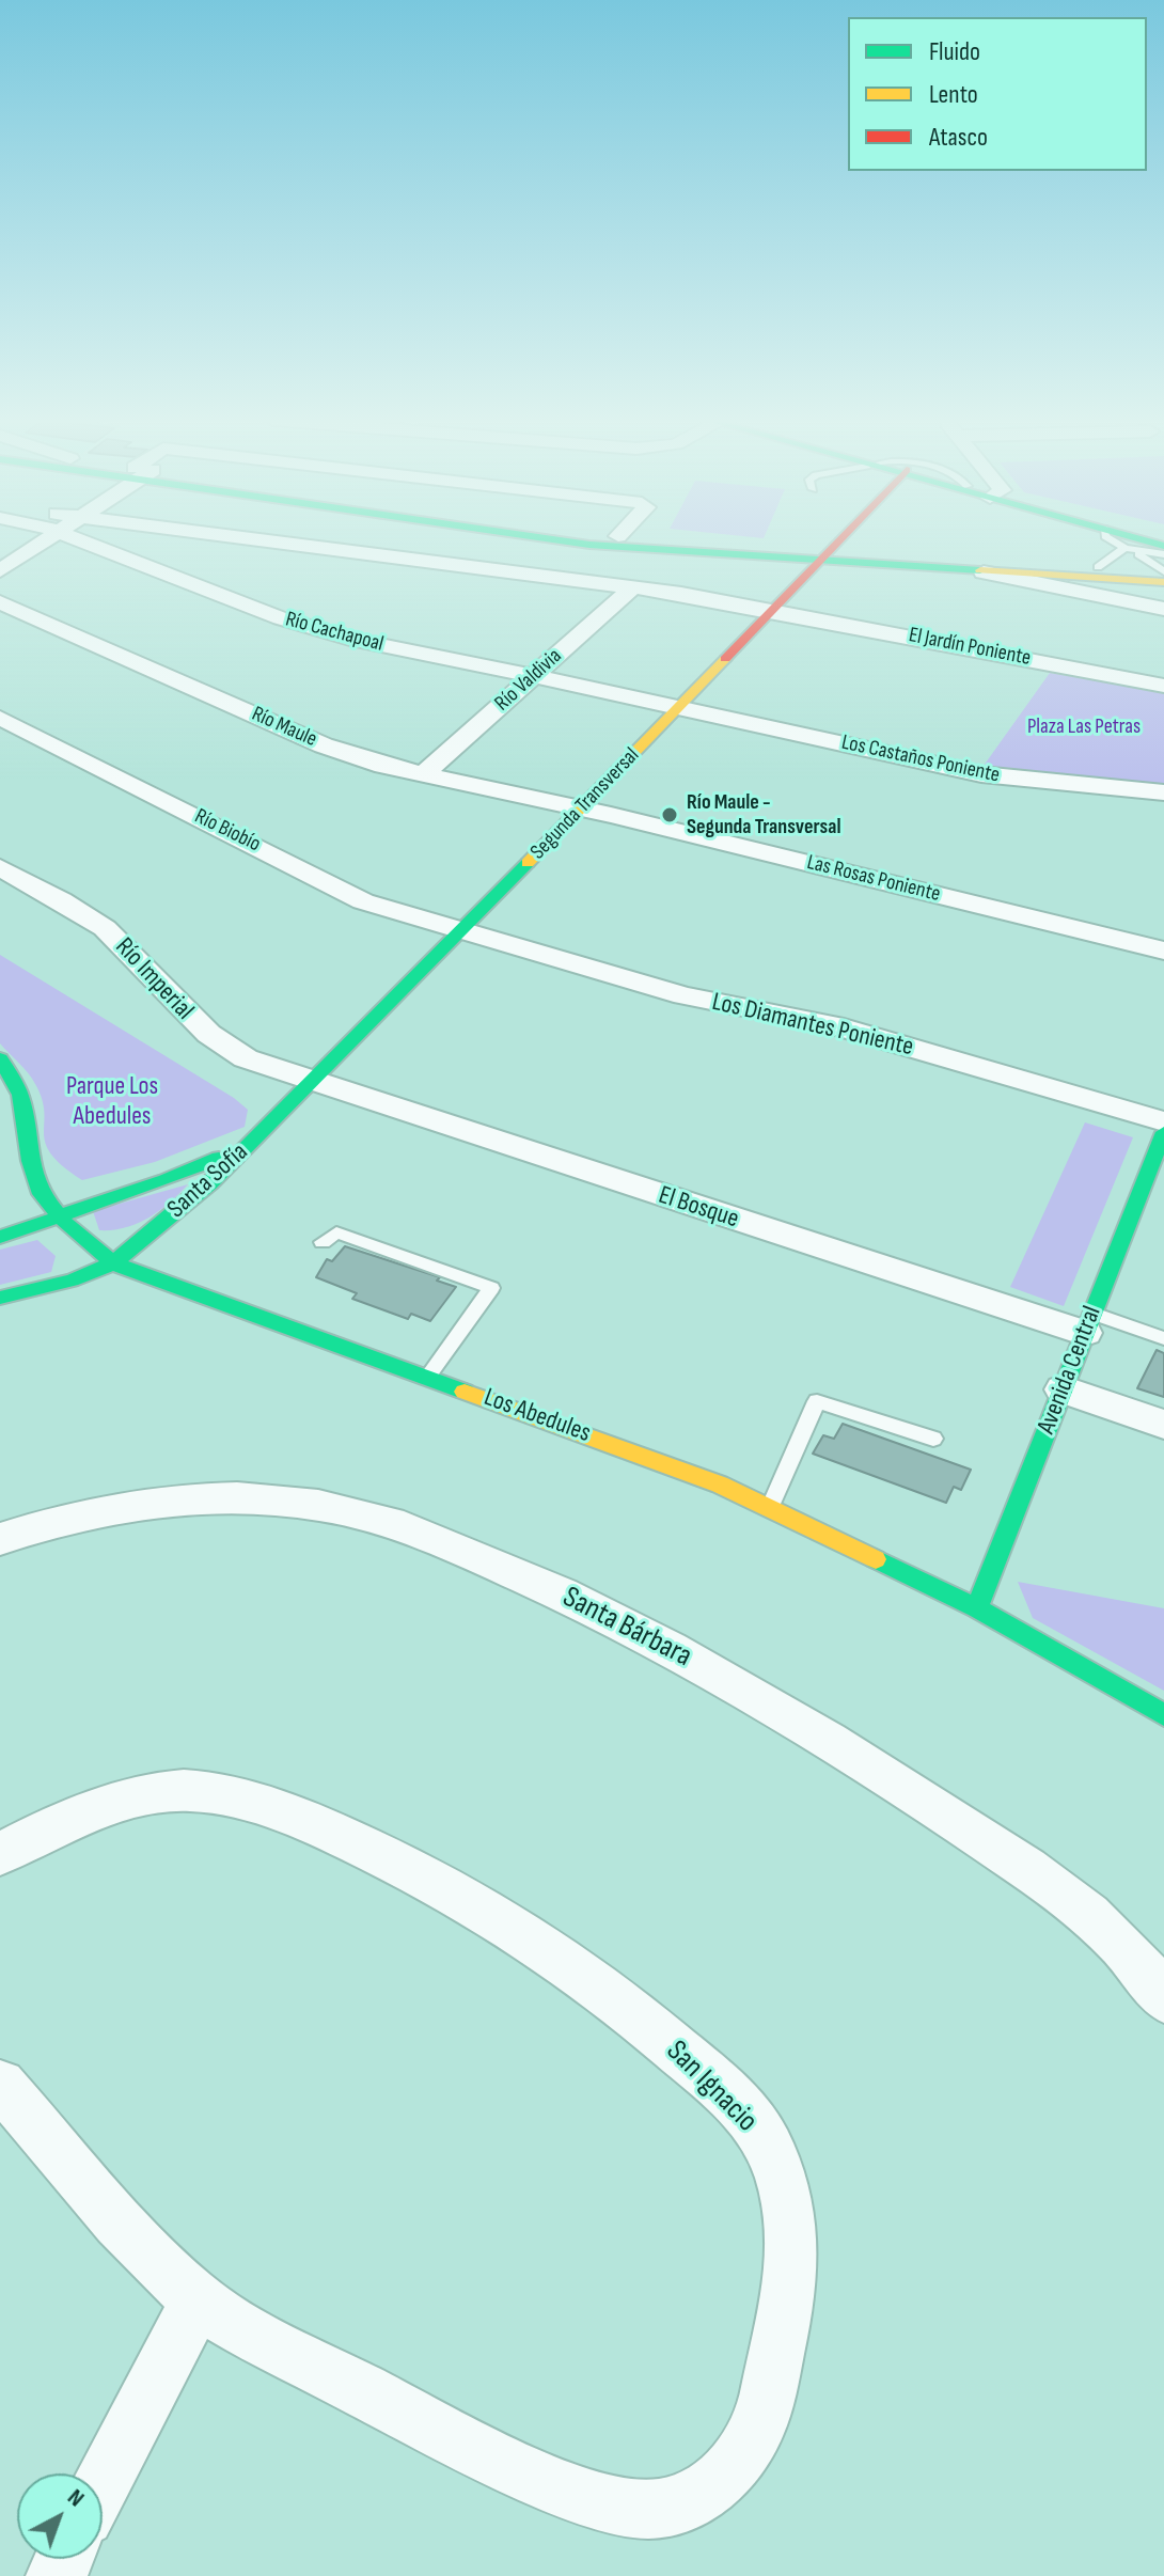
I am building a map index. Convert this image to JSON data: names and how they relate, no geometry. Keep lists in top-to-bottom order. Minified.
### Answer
{"streets":{"street":["Río Cachapoal","El Jardín Poniente","Río Valdivia","Río Maule","Los Castaños Poniente","Segunda Transversal","Río Biobío","Las Rosas Poniente","Río Imperial","Los Diamantes Poniente","Santa Sofía","El Bosque","Avenida Central","Los Abedules","Santa Bárbara","San Ignacio"]},"crossings":[["Río Cachapoal","Río Valdivia"],["Río Cachapoal","Los Castaños Poniente"],["Río Cachapoal","Segunda Transversal"],["El Jardín Poniente","Río Valdivia"],["El Jardín Poniente","Segunda Transversal"],["Río Valdivia","Río Maule"],["Río Maule","Segunda Transversal"],["Río Maule","Las Rosas Poniente"],["Los Castaños Poniente","Segunda Transversal"],["Segunda Transversal","Río Biobío"],["Segunda Transversal","Las Rosas Poniente"],["Segunda Transversal","Río Imperial"],["Segunda Transversal","Los Diamantes Poniente"],["Segunda Transversal","Santa Sofía"],["Segunda Transversal","El Bosque"],["Río Biobío","Los Diamantes Poniente"],["Río Imperial","El Bosque"],["Santa Sofía","Los Abedules"],["El Bosque","Avenida Central"],["Avenida Central","Los Abedules"]],"parks":["Plaza Las Petras","Parque Los Abedules"],"places":["Río Maule - Segunda Transversal"],"legend":["Fluido","Lento","Atasco"],"north":"top right"}
